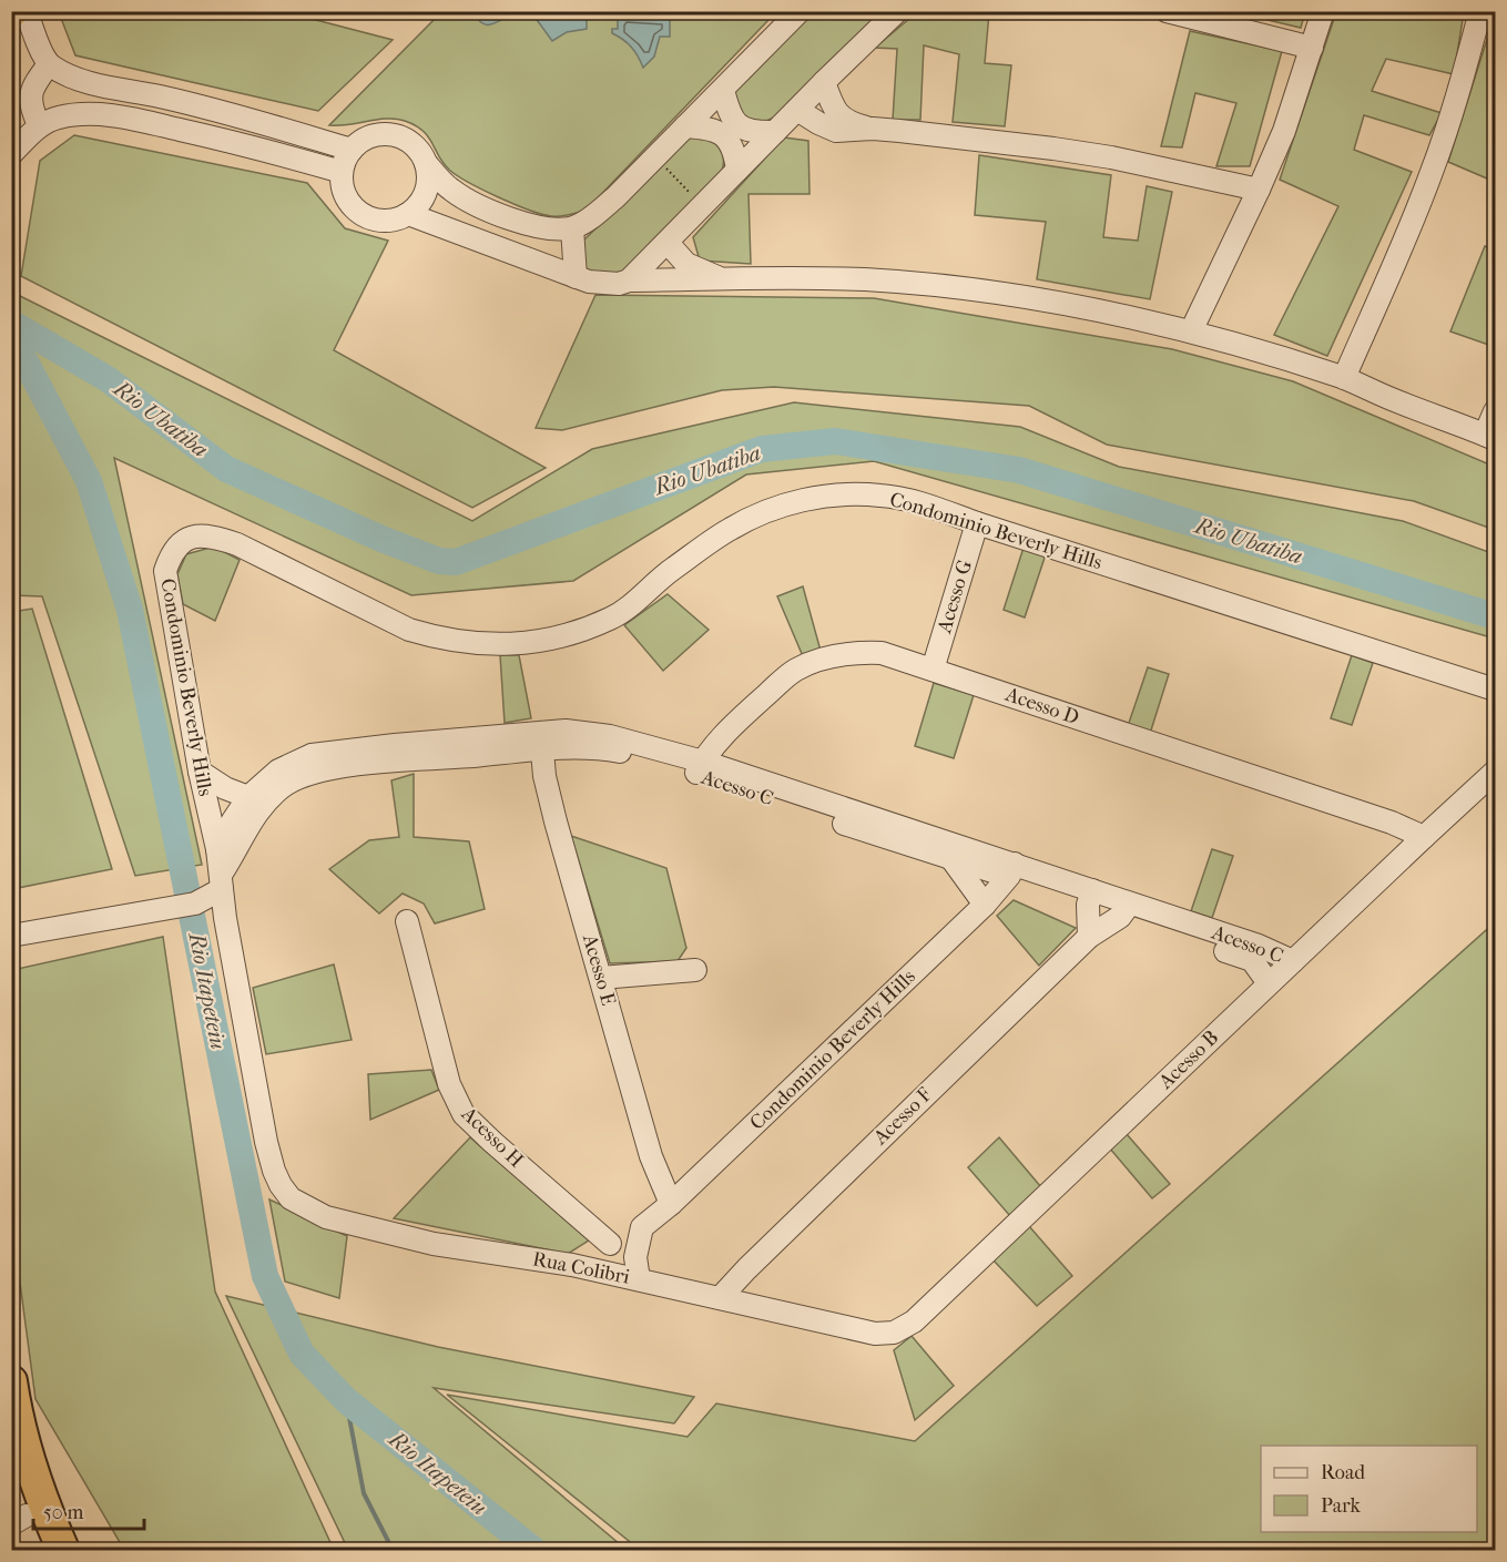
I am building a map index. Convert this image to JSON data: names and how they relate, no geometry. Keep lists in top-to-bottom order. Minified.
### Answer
{"streets":{"street":["Condominio Beverly Hills","Acesso G","Acesso D","Acesso C","Acesso E","Acesso B","Acesso F","Acesso H","Rua Colibri"]},"crossings":[["Condominio Beverly Hills","Acesso G"],["Condominio Beverly Hills","Acesso C"],["Condominio Beverly Hills","Acesso E"],["Condominio Beverly Hills","Acesso H"],["Condominio Beverly Hills","Rua Colibri"],["Acesso G","Acesso D"],["Acesso D","Acesso C"],["Acesso D","Acesso B"],["Acesso C","Acesso E"],["Acesso C","Acesso B"],["Acesso C","Acesso F"],["Acesso B","Rua Colibri"],["Acesso F","Rua Colibri"]],"water":["Rio Ubatiba","Rio Itapeteiu"],"legend":["Road","Park"],"scale_bar":"50 m"}
